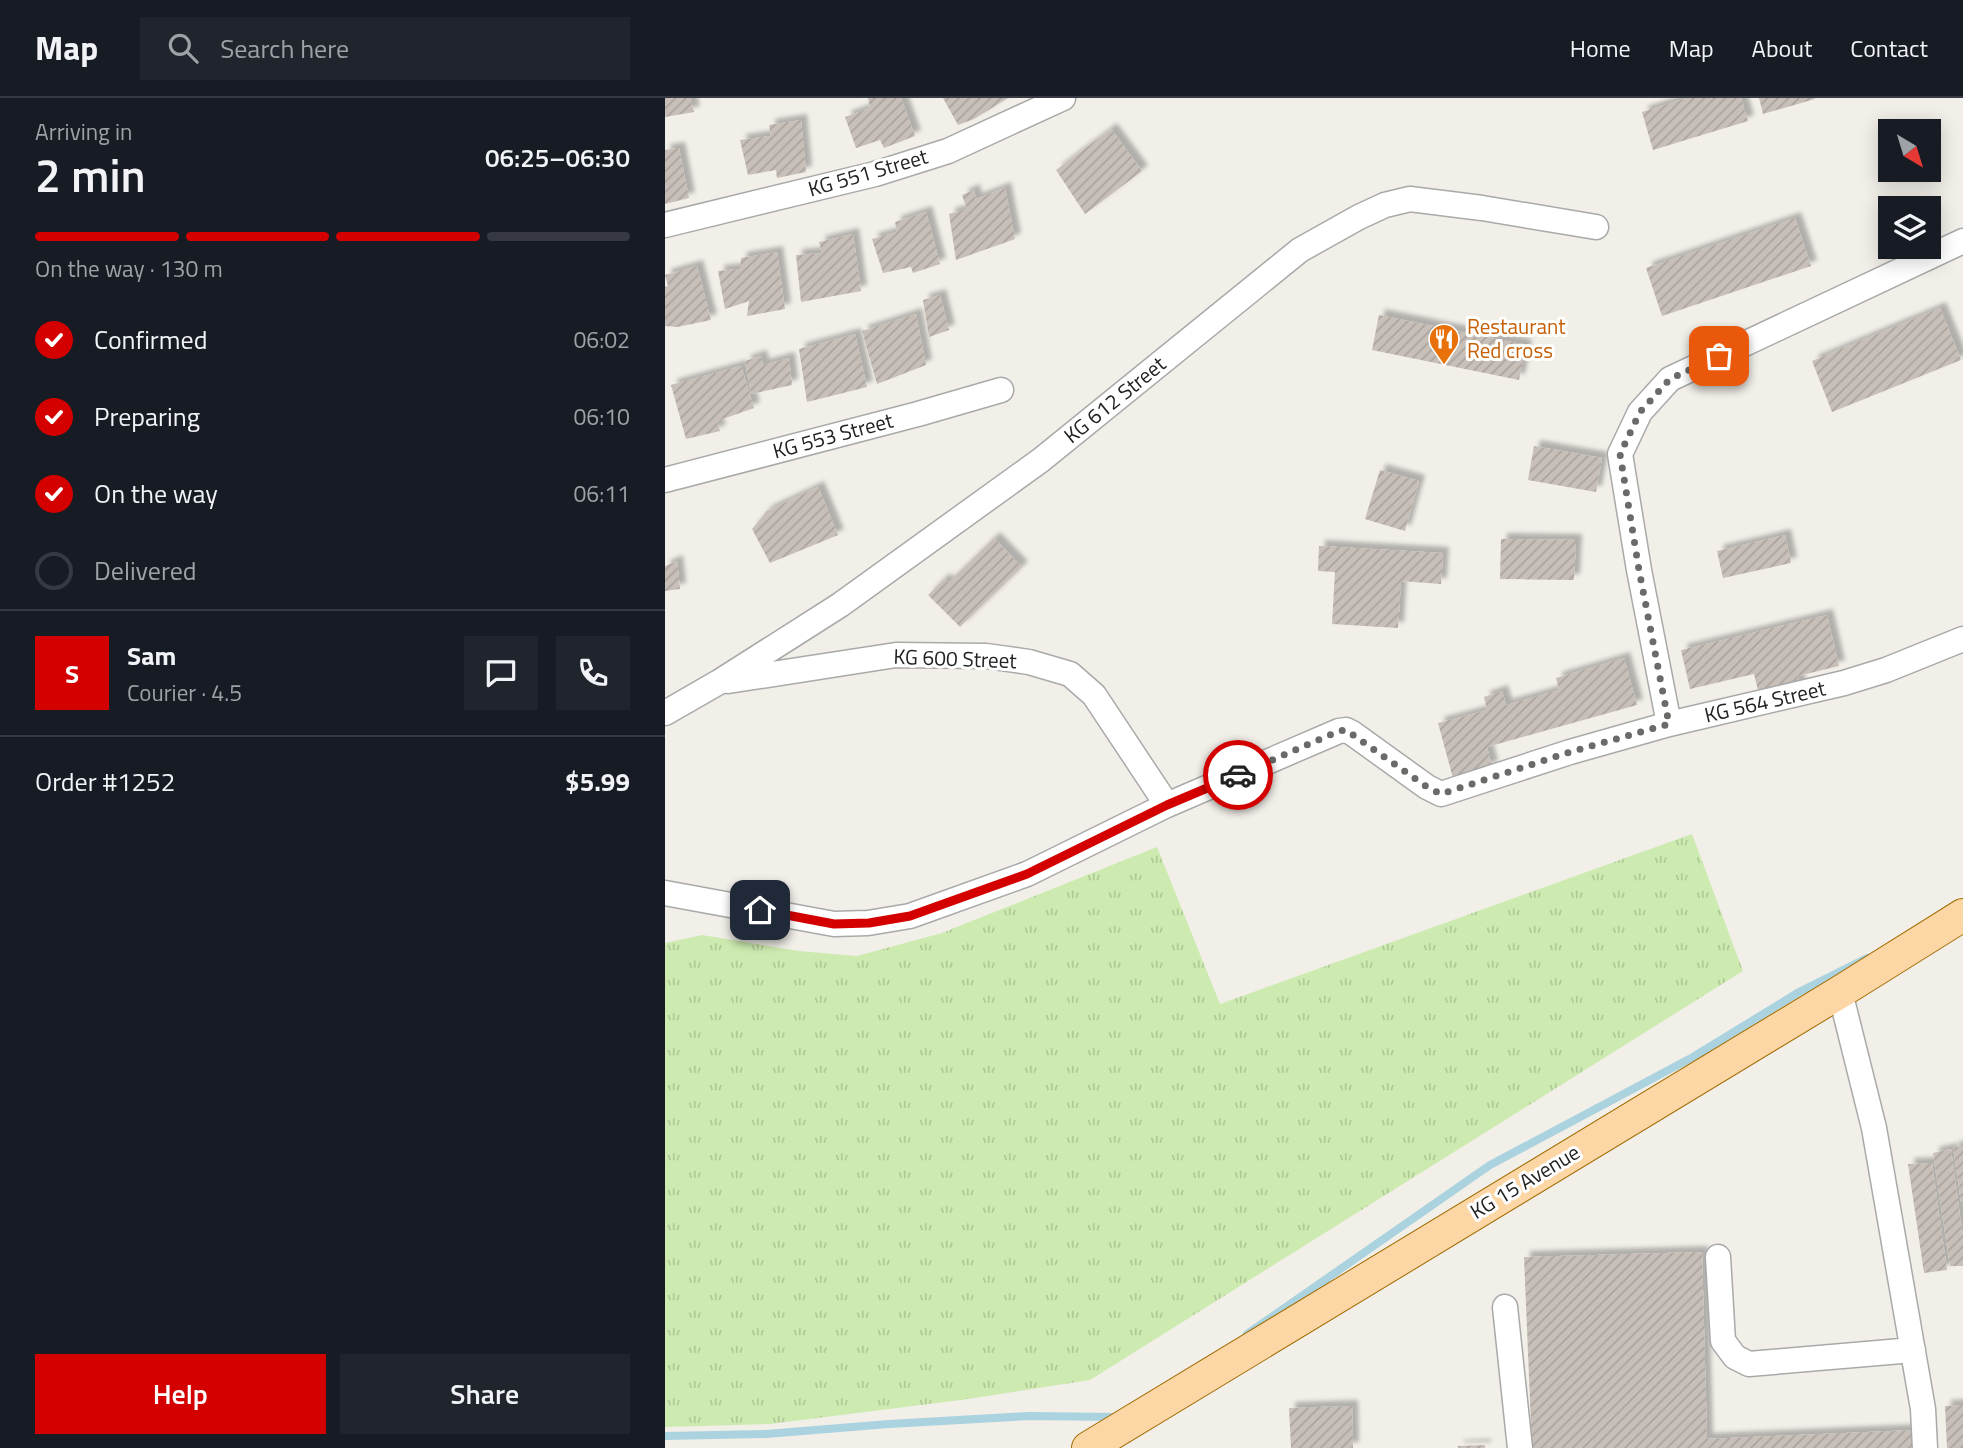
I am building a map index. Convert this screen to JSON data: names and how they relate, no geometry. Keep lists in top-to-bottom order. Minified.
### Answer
{"streets":{"main road":["KG 15 Avenue"],"street":["KG 551 Street","KG 612 Street","KG 553 Street","KG 600 Street","KG 564 Street"]},"crossings":[["KG 612 Street","KG 600 Street"],["KG 600 Street","KG 564 Street"]],"places":{"restaurant":["Restaurant Red cross"]},"north":"bottom right","page":{"header":"Map","search":"Search here","nav":["Home","Map","About","Contact"],"heading":["2 min","Arriving in","06:25–06:30"],"panel":["Sam","Courier · 4.5","Order #1252","$5.99"],"bar":"On the way · 130 m","list":[["Confirmed","06:02"],["Preparing","06:10"],["On the way","06:11"],"Delivered"],"round":"S","buttons":["Help","Share"]}}
